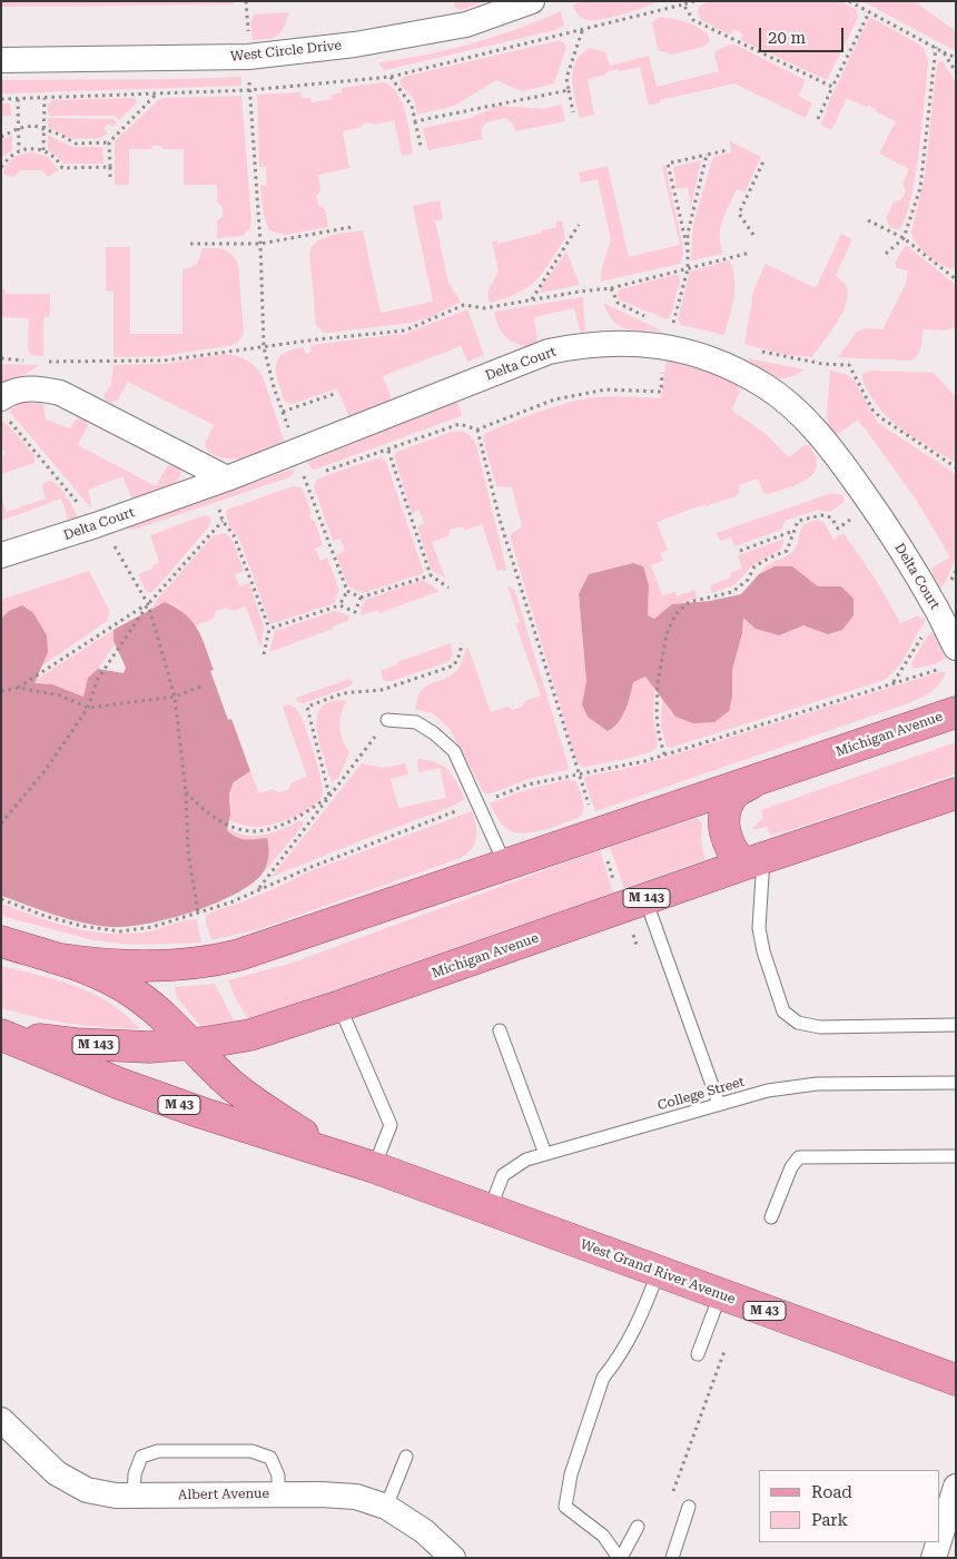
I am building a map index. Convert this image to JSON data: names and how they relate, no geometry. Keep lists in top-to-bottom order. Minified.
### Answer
{"streets":{"main road":["Michigan Avenue","M 143","M 43","West Grand River Avenue"],"street":["West Circle Drive","Delta Court","Albert Avenue"],"lane":["College Street"]},"crossings":[["Michigan Avenue","West Grand River Avenue"],["College Street","West Grand River Avenue"]],"legend":["Road","Park"],"scale_bar":"20 m"}
